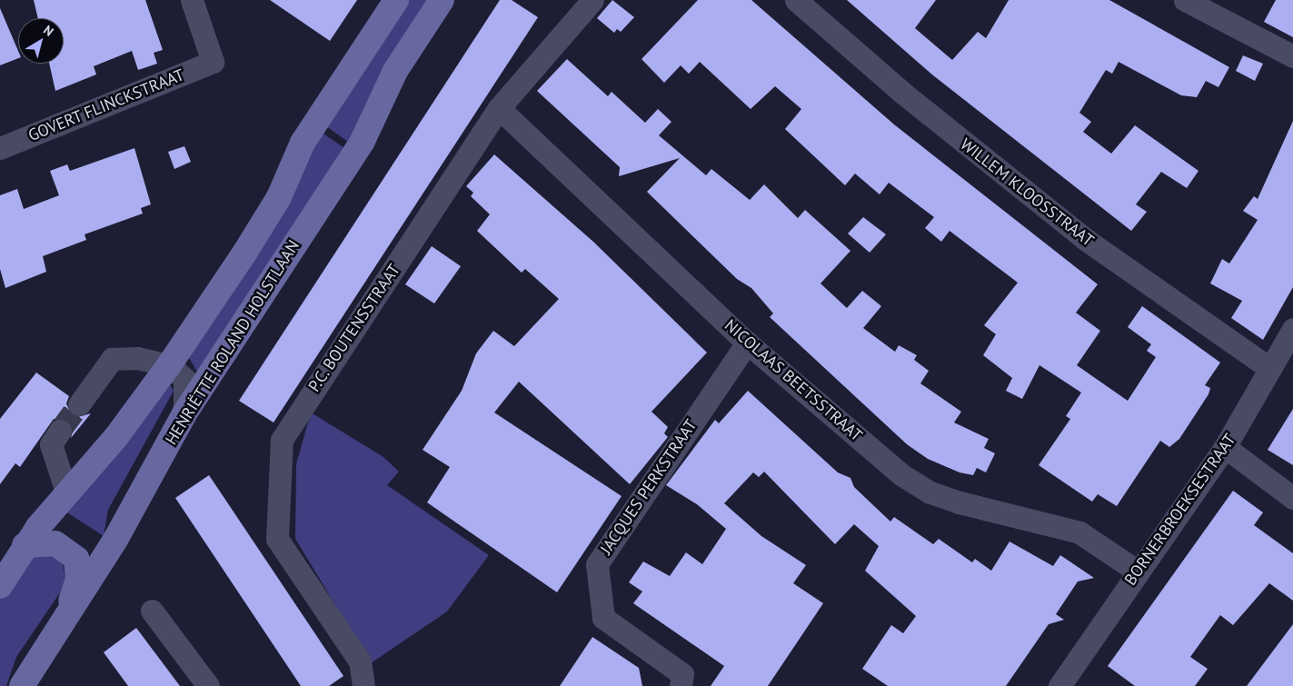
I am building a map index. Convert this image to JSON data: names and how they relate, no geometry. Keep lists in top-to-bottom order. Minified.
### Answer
{"streets":{"main road":["HENRIËTTE ROLAND HOLSTLAAN"],"street":["GOVERT FLINCKSTRAAT","WILLEM KLOOSSTRAAT","P.C. BOUTENSSTRAAT","NICOLAAS BEETSSTRAAT","JACQUES PERKSTRAAT","BORNERBROEKSESTRAAT"]},"crossings":[["WILLEM KLOOSSTRAAT","BORNERBROEKSESTRAAT"],["P.C. BOUTENSSTRAAT","NICOLAAS BEETSSTRAAT"],["NICOLAAS BEETSSTRAAT","JACQUES PERKSTRAAT"],["NICOLAAS BEETSSTRAAT","BORNERBROEKSESTRAAT"]],"north":"top right"}
